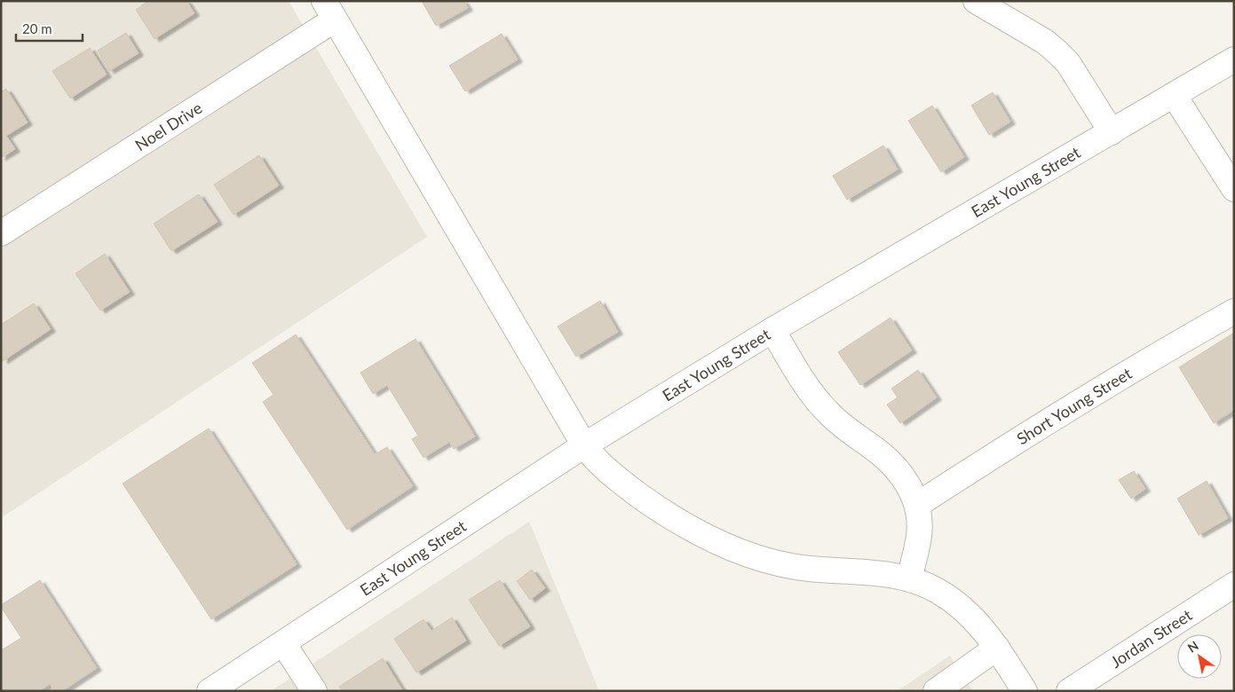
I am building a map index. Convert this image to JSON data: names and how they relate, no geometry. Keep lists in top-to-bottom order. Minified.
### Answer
{"streets":{"street":["Noel Drive","East Young Street","Short Young Street","Jordan Street"]},"scale_bar":"20 m","north":"top left"}
